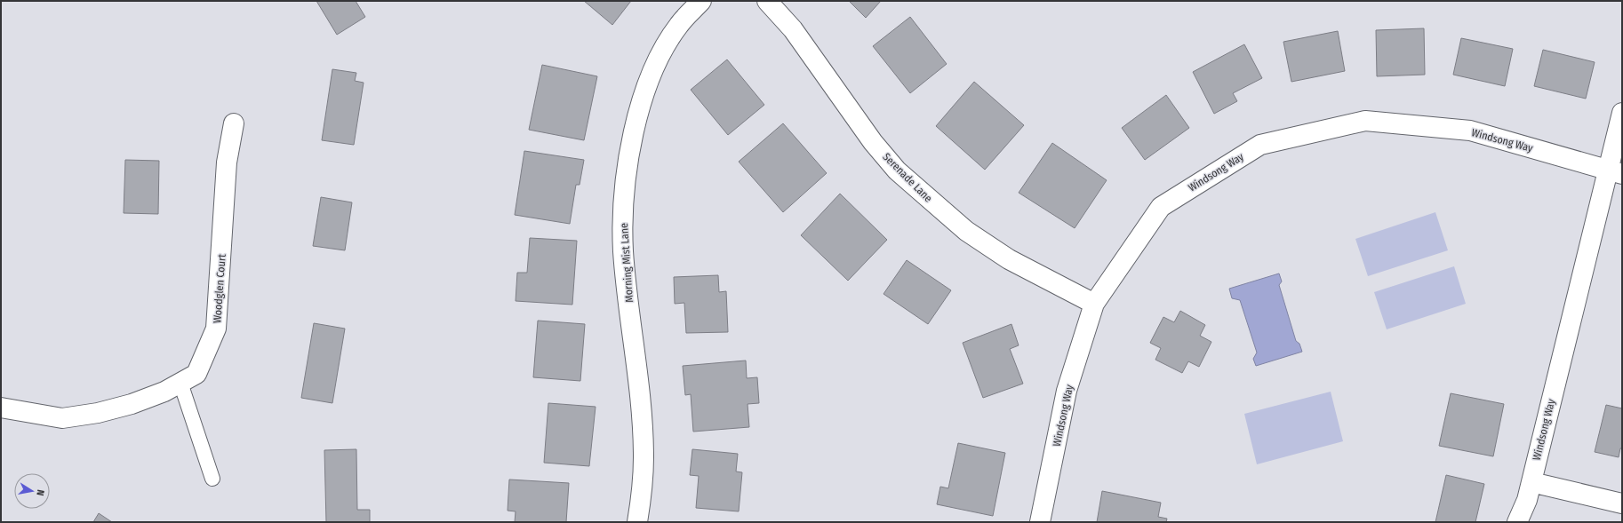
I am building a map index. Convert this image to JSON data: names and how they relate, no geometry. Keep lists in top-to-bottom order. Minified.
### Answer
{"streets":{"street":["Windsong Way","Serenade Lane","Morning Mist Lane","Woodglen Court"]},"crossings":[["Windsong Way","Serenade Lane"]],"north":"right"}
